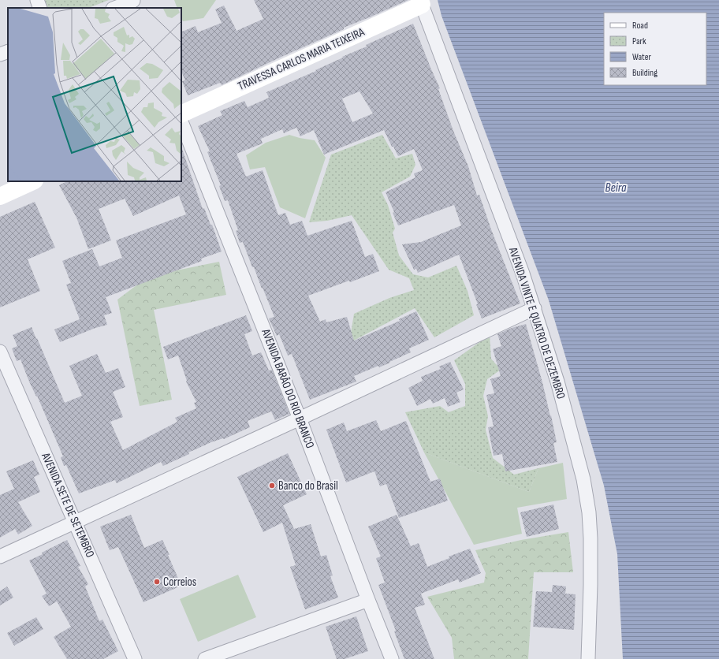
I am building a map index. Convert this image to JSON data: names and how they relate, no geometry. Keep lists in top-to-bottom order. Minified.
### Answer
{"streets":{"street":["TRAVESSA CARLOS MARIA TEIXEIRA","AVENIDA VINTE E QUATRO DE DEZEMBRO","AVENIDA BARÃO DO RIO BRANCO","AVENIDA SETE DE SETEMBRO"]},"crossings":[["TRAVESSA CARLOS MARIA TEIXEIRA","AVENIDA VINTE E QUATRO DE DEZEMBRO"]],"water":["Beira"],"places":["Banco do Brasil","Correios"],"legend":["Road","Park","Water","Building"]}
